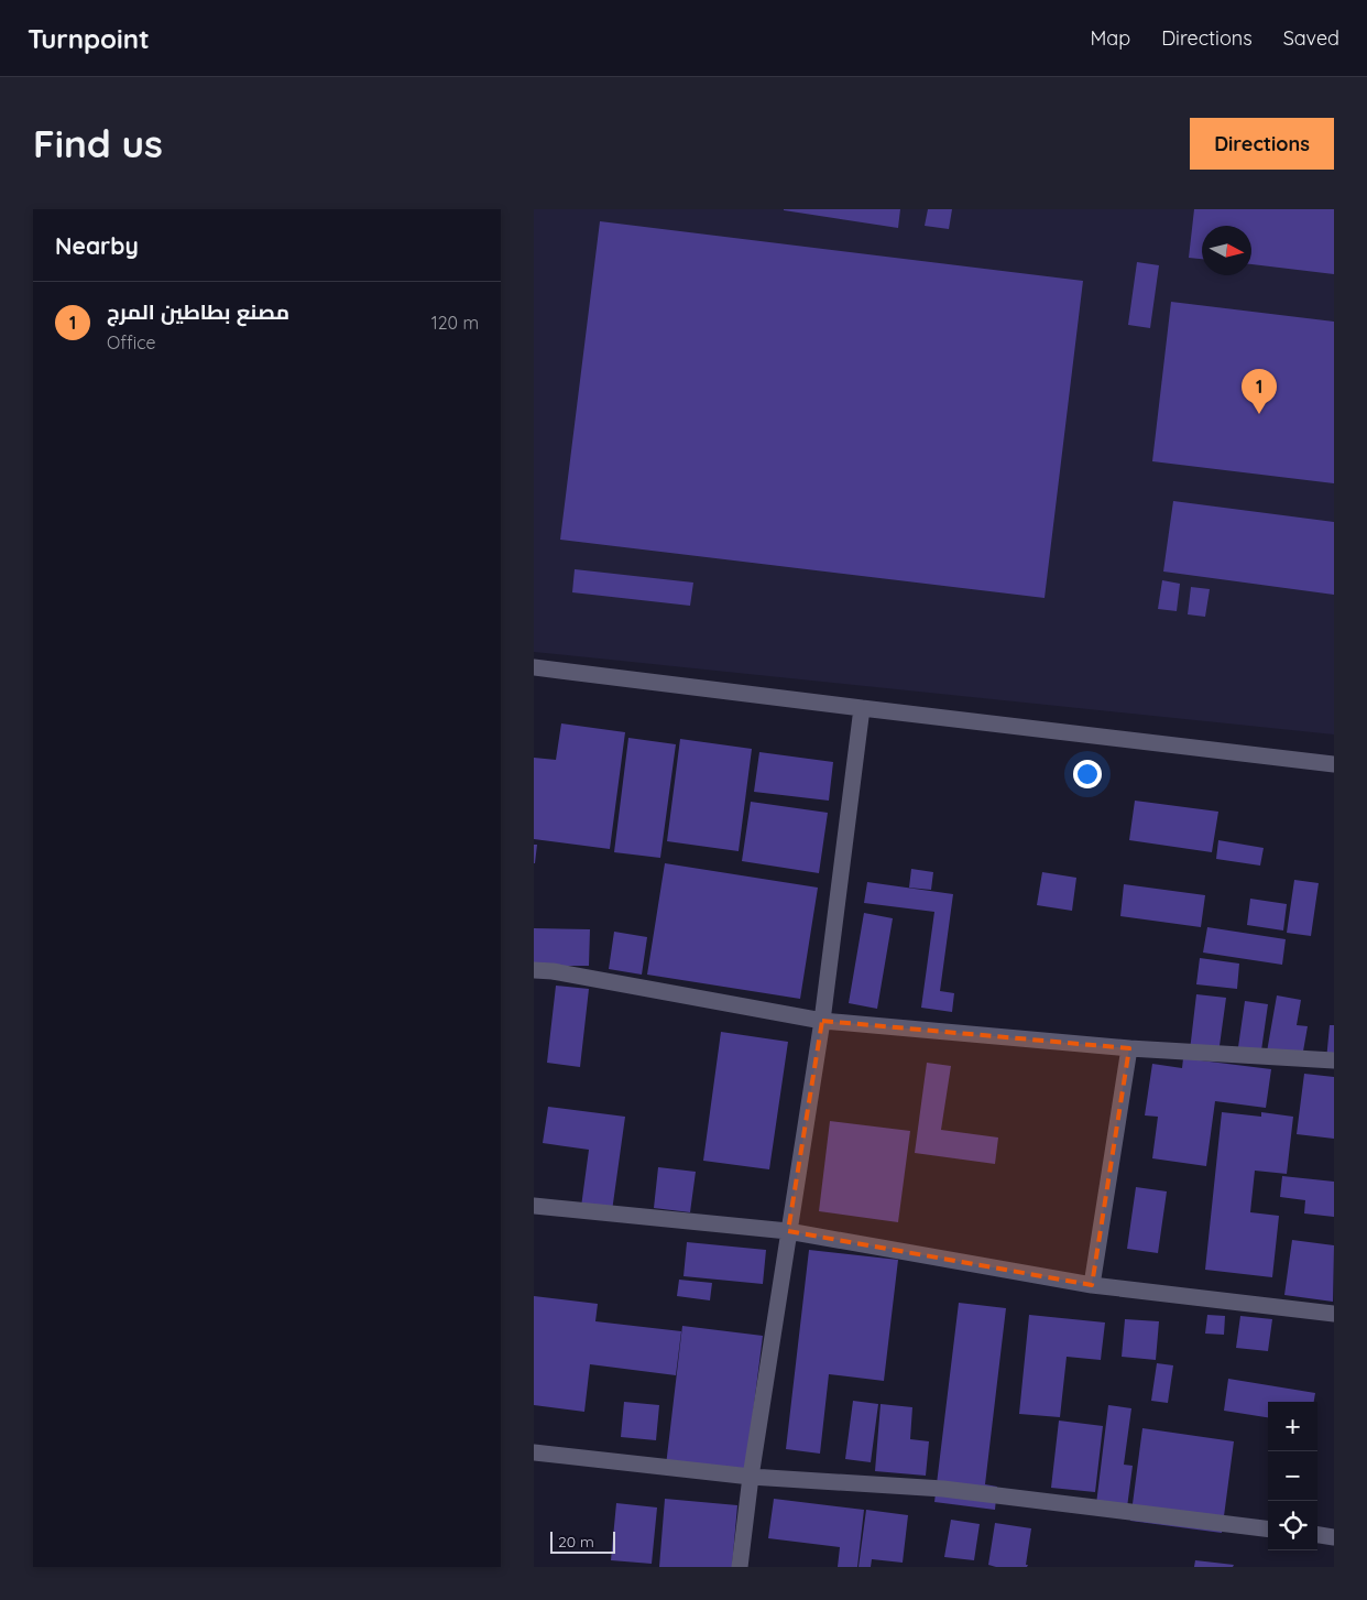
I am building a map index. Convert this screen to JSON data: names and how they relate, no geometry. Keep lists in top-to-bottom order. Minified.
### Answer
{"scale_bar":"20 m","north":"right","page":{"header":"Turnpoint","nav":["Map","Directions","Saved"],"buttons":"Directions","title":"Find us","heading":"Nearby","list":[{"mark":"1","name":"مصنع بطاطين المرج","note":"Office","value":"120 m"}],"pins":"1","map_buttons":["+","−"],"scale":"20 m"}}
